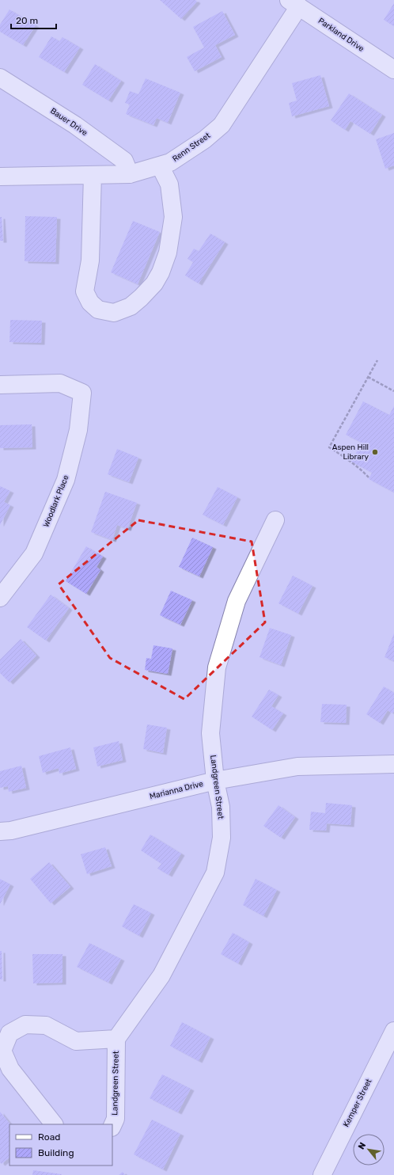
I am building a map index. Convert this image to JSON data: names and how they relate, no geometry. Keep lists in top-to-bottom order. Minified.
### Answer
{"streets":{"street":["Parkland Drive","Bauer Drive","Renn Street","Woodlark Place","Landgreen Street","Marianna Drive","Kemper Street"]},"crossings":[["Parkland Drive","Renn Street"],["Bauer Drive","Renn Street"],["Landgreen Street","Marianna Drive"]],"places":["Aspen Hill Library"],"legend":["Road","Building"],"scale_bar":"20 m","north":"top left"}
